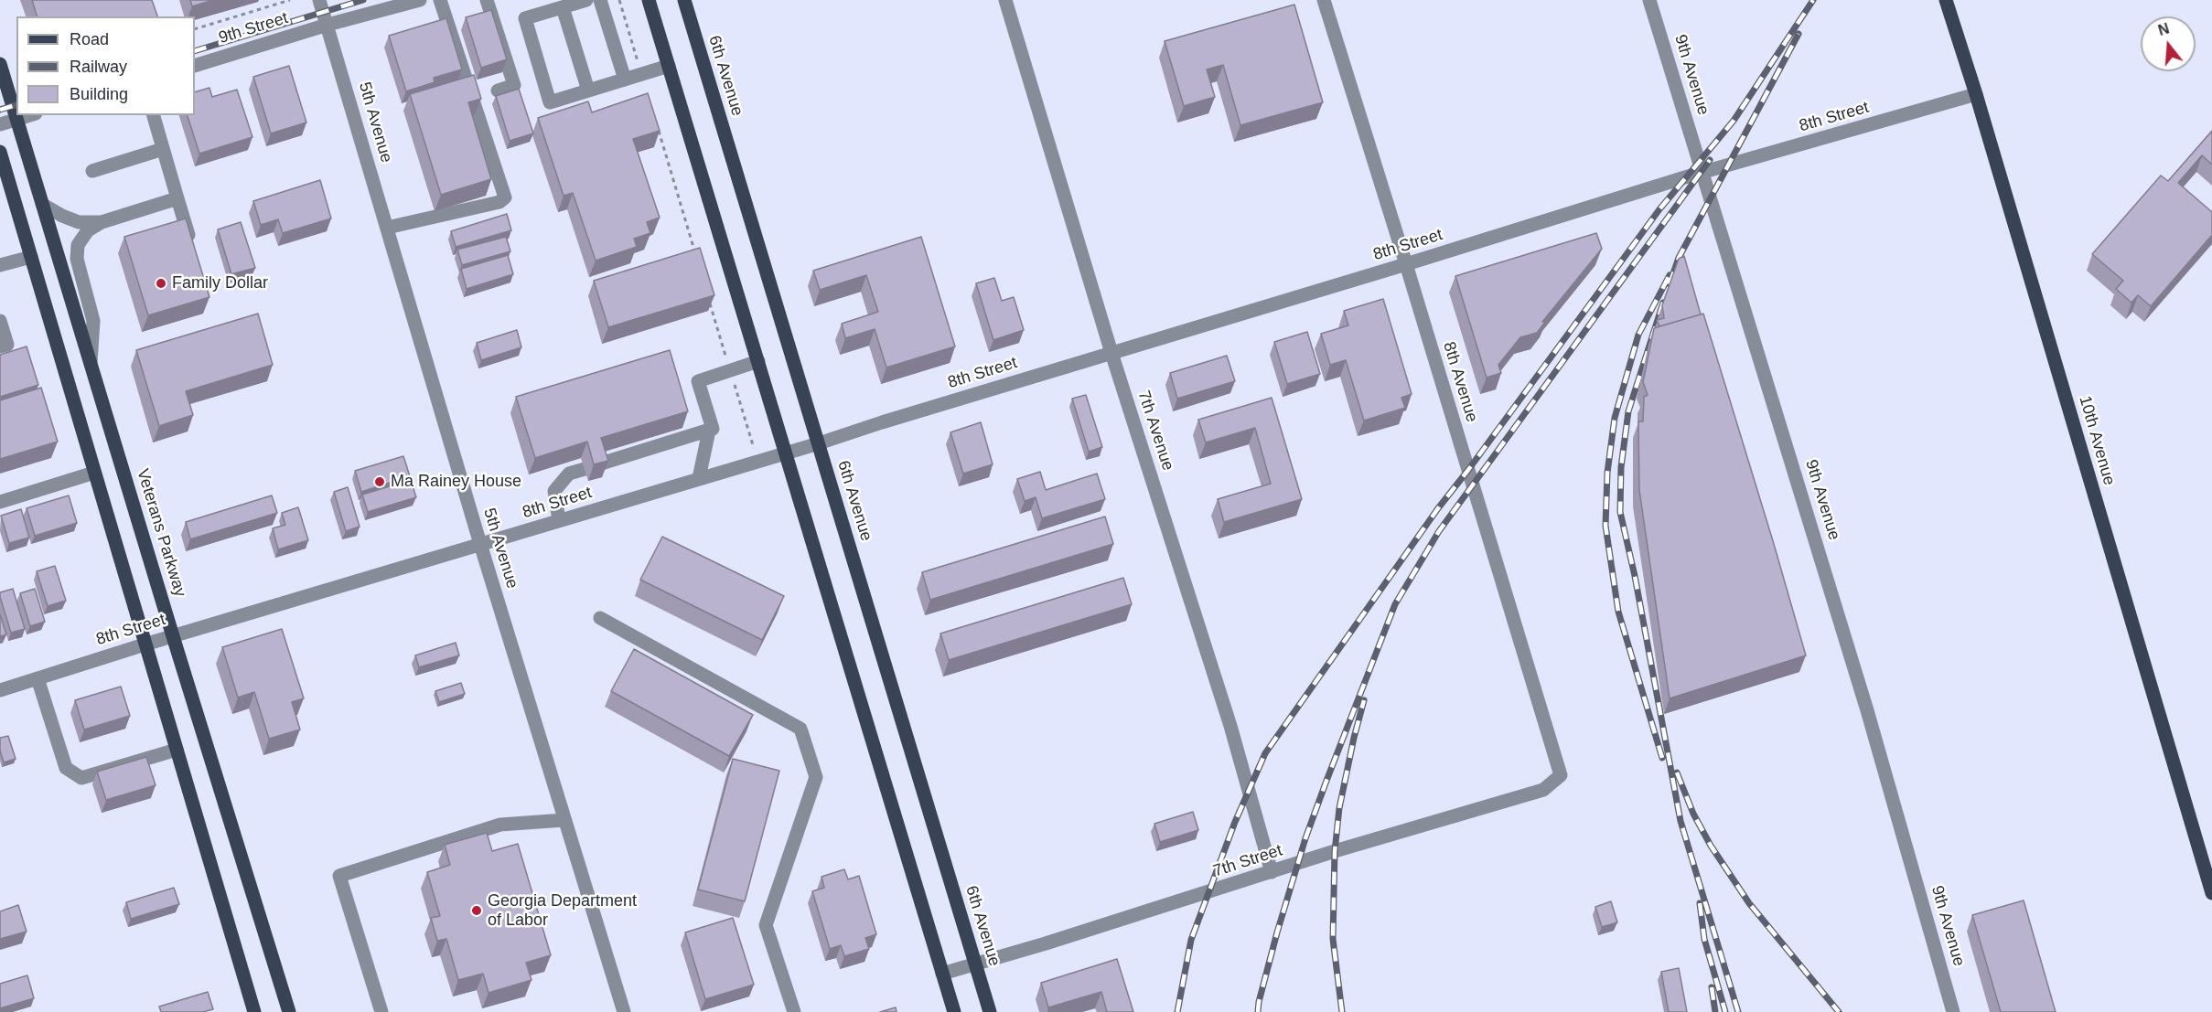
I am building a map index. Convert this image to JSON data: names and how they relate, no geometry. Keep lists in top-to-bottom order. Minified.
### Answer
{"streets":{"main road":["6th Avenue","10th Avenue","Veterans Parkway"],"street":["9th Street","9th Avenue","8th Street","5th Avenue","8th Avenue","7th Avenue","7th Street"]},"crossings":[["9th Street","5th Avenue"],["9th Avenue","8th Street"],["6th Avenue","8th Street"],["6th Avenue","7th Street"],["8th Street","5th Avenue"],["8th Street","8th Avenue"],["8th Street","7th Avenue"],["8th Street","10th Avenue"],["8th Street","Veterans Parkway"],["8th Avenue","7th Street"],["7th Avenue","7th Street"]],"places":["Family Dollar","Ma Rainey House","Georgia Department of Labor"],"legend":["Road","Railway","Building"],"north":"top"}
